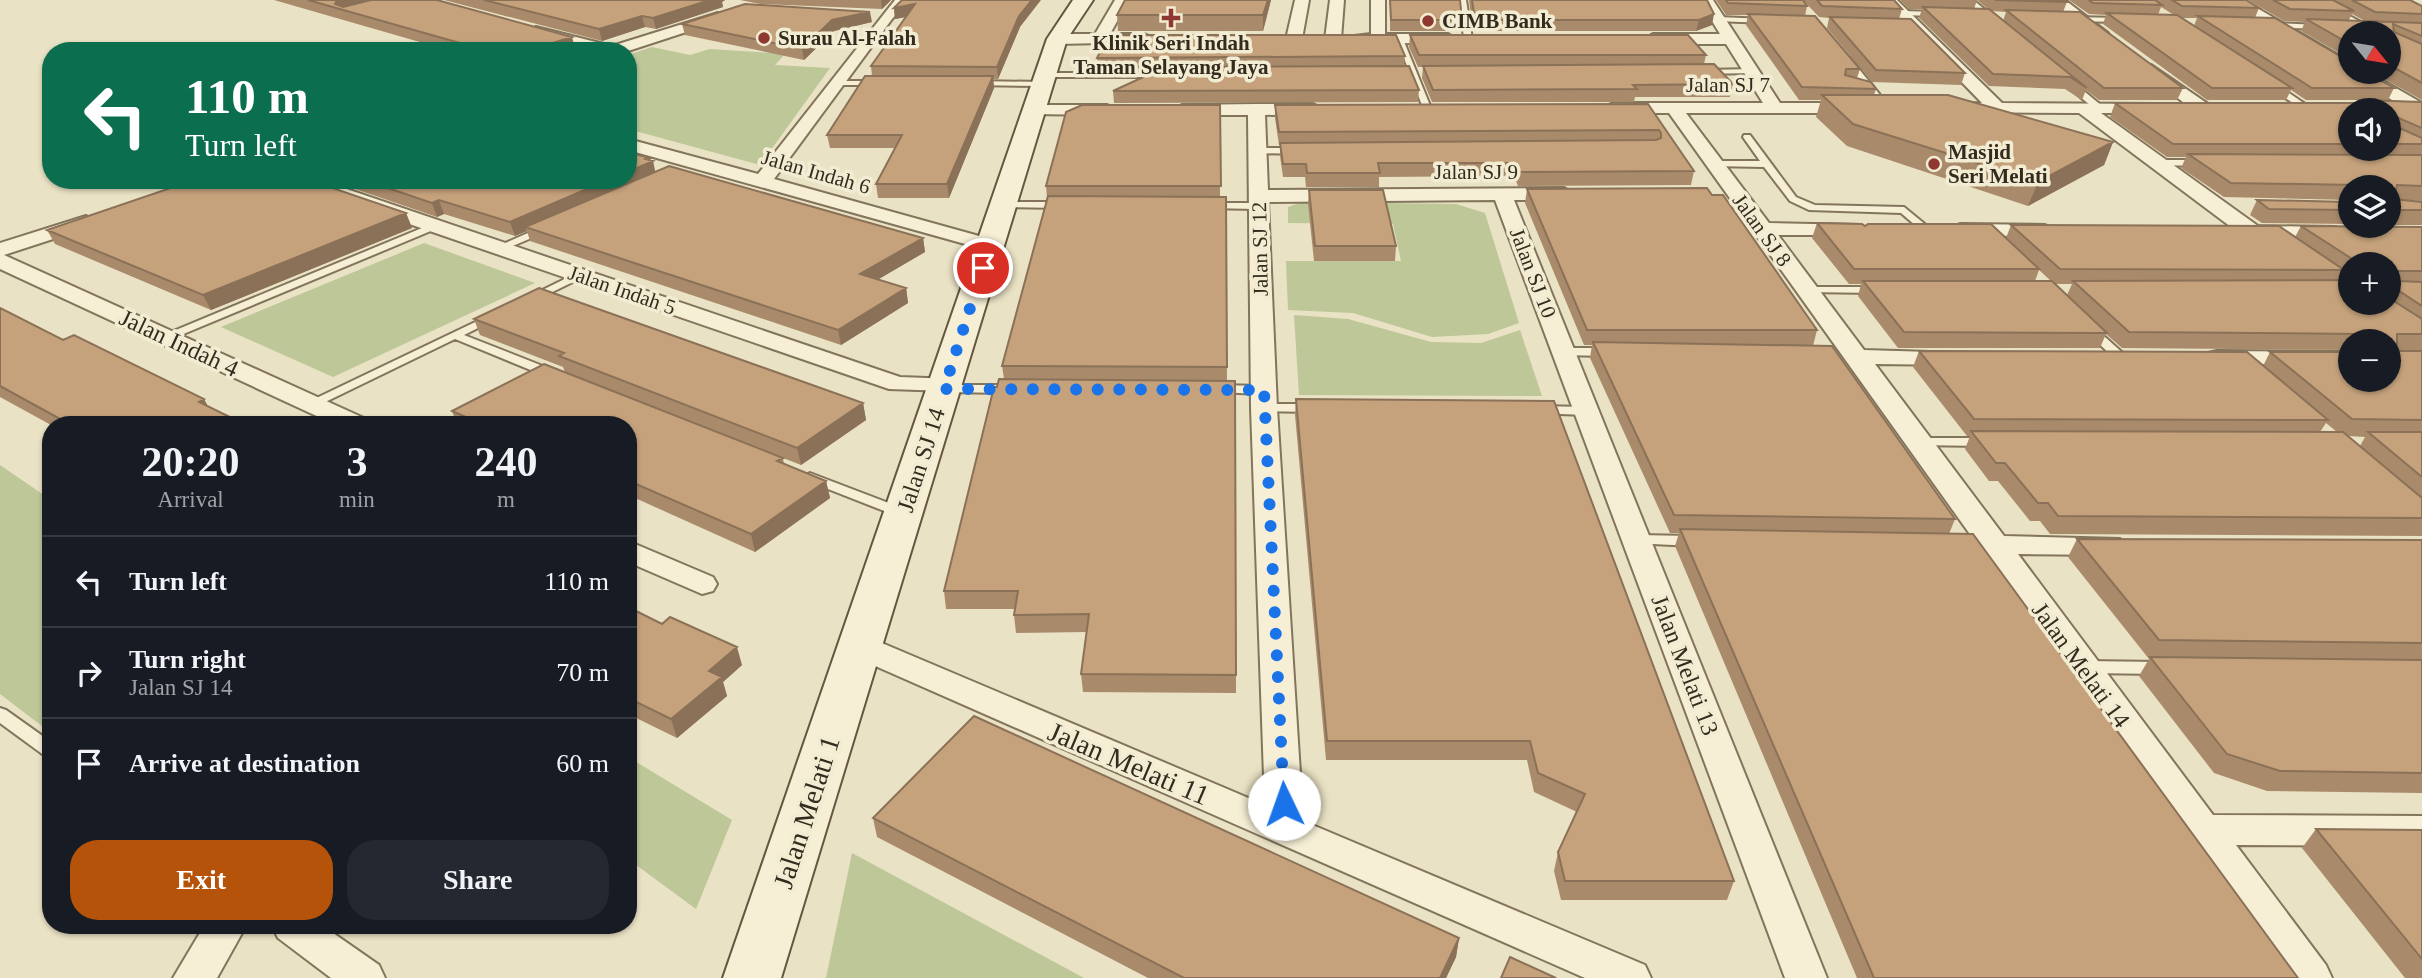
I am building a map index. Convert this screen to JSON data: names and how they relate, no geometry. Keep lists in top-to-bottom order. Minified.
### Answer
{"streets":{"street":["Jalan SJ 7","Jalan Indah 6","Jalan SJ 9","Jalan SJ 8","Jalan SJ 12","Jalan SJ 10","Jalan Indah 5","Jalan Indah 4","Jalan SJ 14","Jalan Melati 13","Jalan Melati 14","Jalan Melati 11","Jalan Melati 1"]},"crossings":[["Jalan SJ 7","Jalan SJ 8"],["Jalan Indah 6","Jalan SJ 14"],["Jalan SJ 9","Jalan SJ 12"],["Jalan SJ 9","Jalan SJ 10"],["Jalan SJ 8","Jalan Melati 14"],["Jalan SJ 12","Jalan Melati 11"],["Jalan SJ 10","Jalan Melati 13"],["Jalan Indah 5","Jalan SJ 14"],["Jalan SJ 14","Jalan Melati 11"],["Jalan SJ 14","Jalan Melati 1"],["Jalan Melati 11","Jalan Melati 1"]],"places":{"health":["Klinik Seri Indah Taman Selayang Jaya"],"other":["CIMB Bank","Surau Al-Falah","Masjid Seri Melati"]},"north":"bottom right","page":{"map_buttons":["+","−"],"turn":["110 m","Turn left"],"eta":["20:20","Arrival","3","min","240","m"],"list":[{"name":"Turn left","value":"110 m"},{"name":"Turn right","note":"Jalan SJ 14","value":"70 m"},{"name":"Arrive at destination","value":"60 m"}],"buttons":["Exit","Share"]}}
